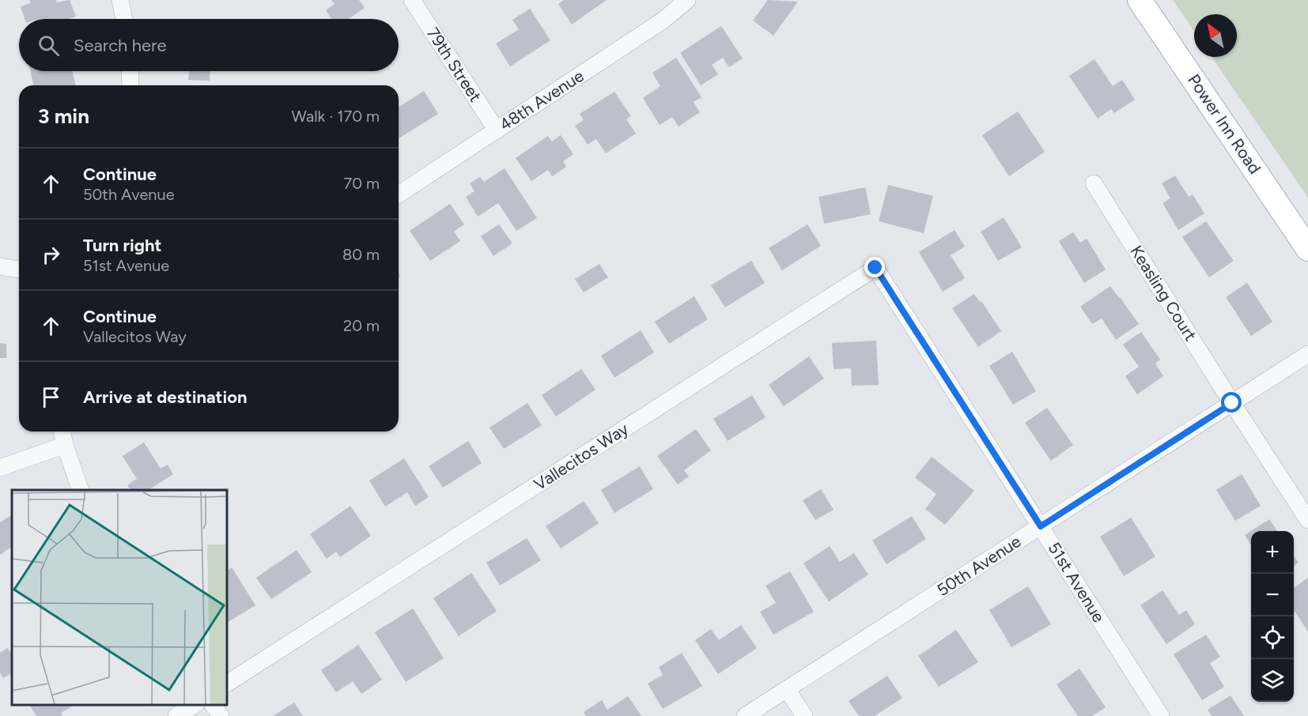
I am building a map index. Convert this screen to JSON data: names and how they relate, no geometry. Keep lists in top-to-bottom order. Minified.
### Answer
{"streets":{"main road":["Power Inn Road"],"street":["79th Street","48th Avenue","Keasling Court","Vallecitos Way","50th Avenue","51st Avenue"]},"crossings":[["79th Street","48th Avenue"],["Keasling Court","50th Avenue"],["Vallecitos Way","51st Avenue"],["50th Avenue","51st Avenue"]],"north":"top left","page":{"search":"Search here","heading":["3 min","Walk · 170 m"],"list":[["Continue","50th Avenue","70 m"],["Turn right","51st Avenue","80 m"],["Continue","Vallecitos Way","20 m"],"Arrive at destination"],"map_buttons":["+","−"]}}
